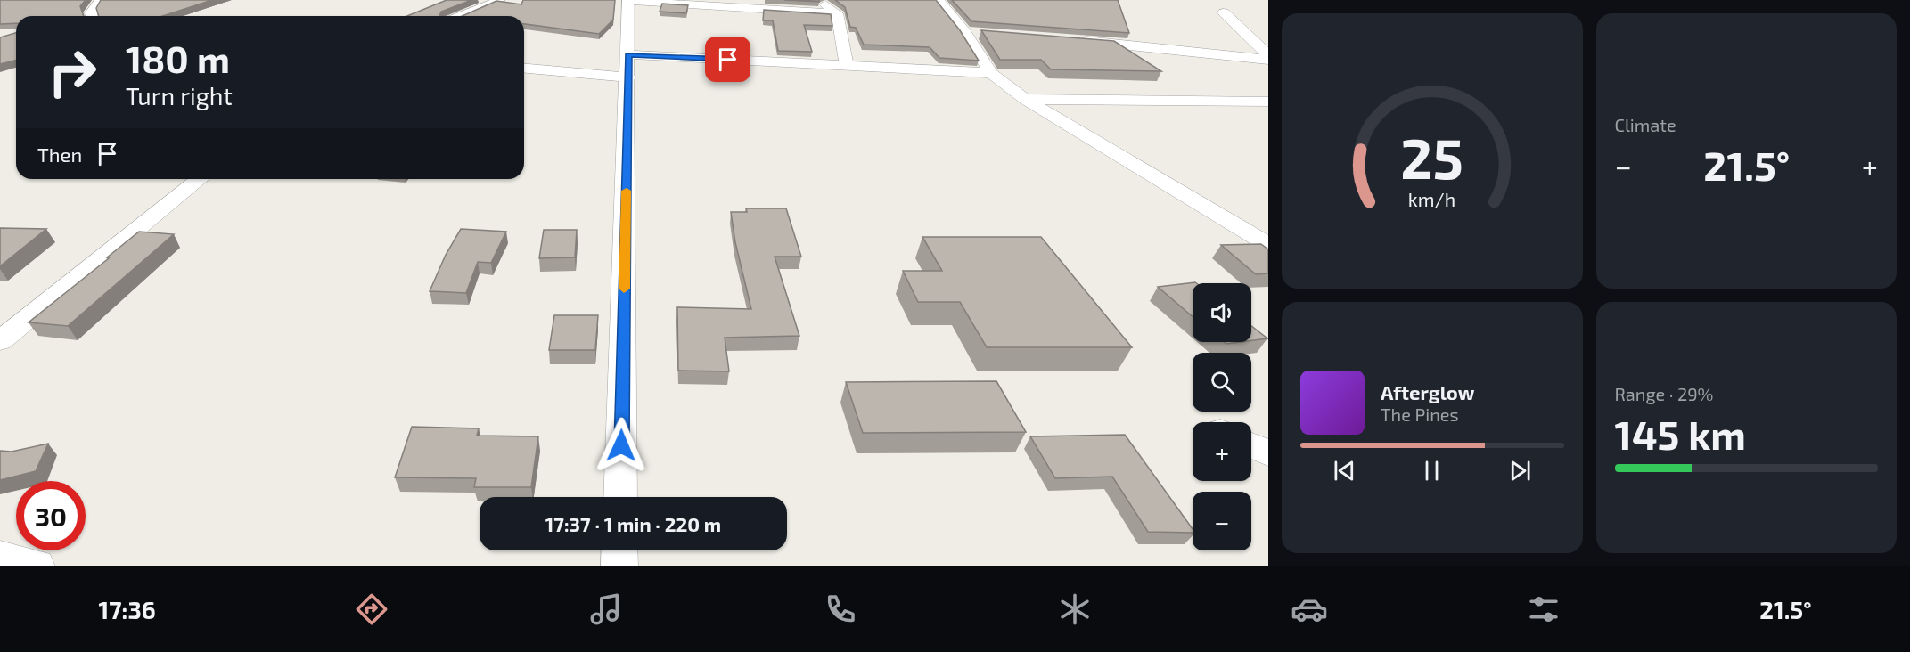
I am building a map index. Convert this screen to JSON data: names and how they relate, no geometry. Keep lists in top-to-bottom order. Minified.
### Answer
{"page":{"tile":["Climate",["Range · 29%","145 km"]],"turn":["180 m","Turn right"],"then":"Then","heat":["−","21.5°","+"],"map_buttons":["+","−"],"song":["Afterglow","The Pines"],"limit":"30","trip":"17:37 · 1 min · 220 m","tabs":["17:36","21.5°"],"gauge":["25","km/h"]}}
